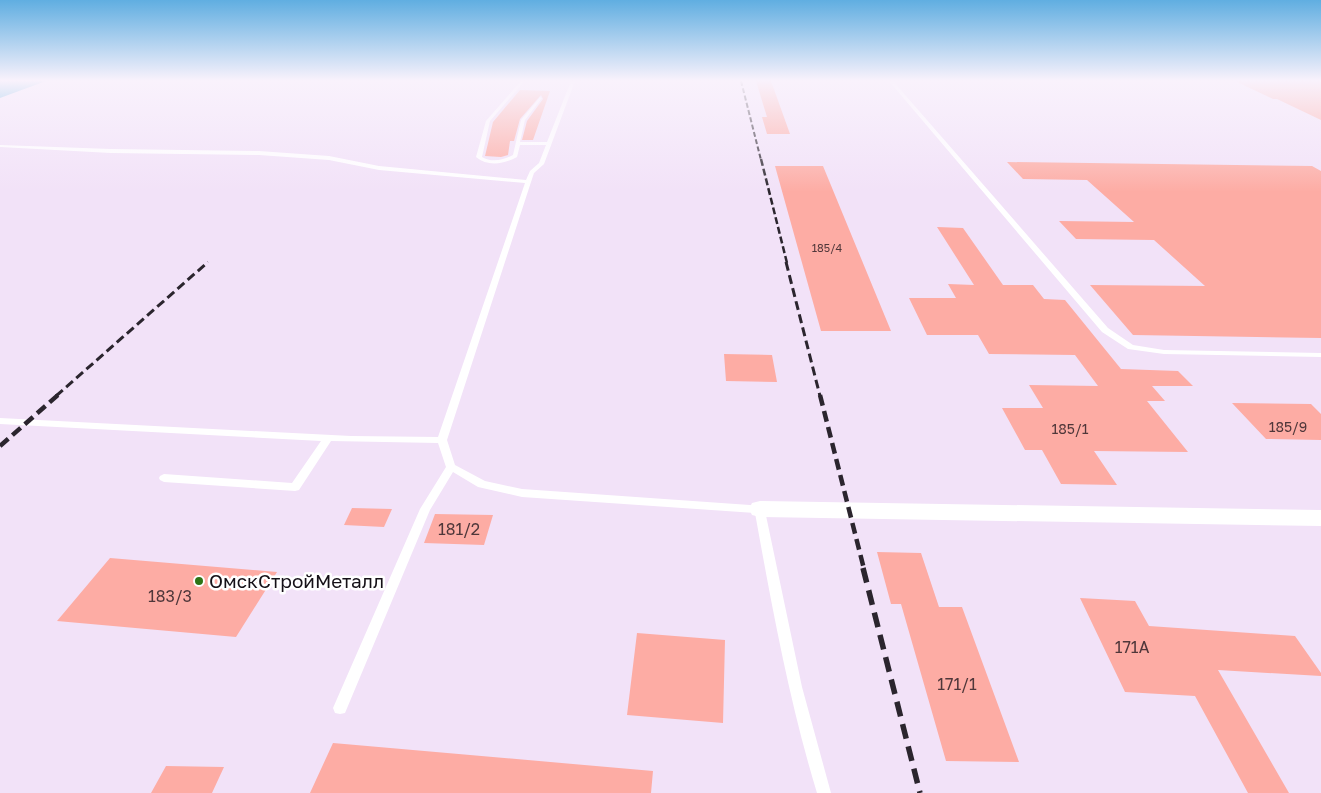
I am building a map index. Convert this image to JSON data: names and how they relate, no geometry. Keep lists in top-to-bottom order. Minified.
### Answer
{"places":["ОмскСтройМеталл"],"house_numbers":["185/4","185/9","185/1","181/2","183/3","171А","171/1"]}
